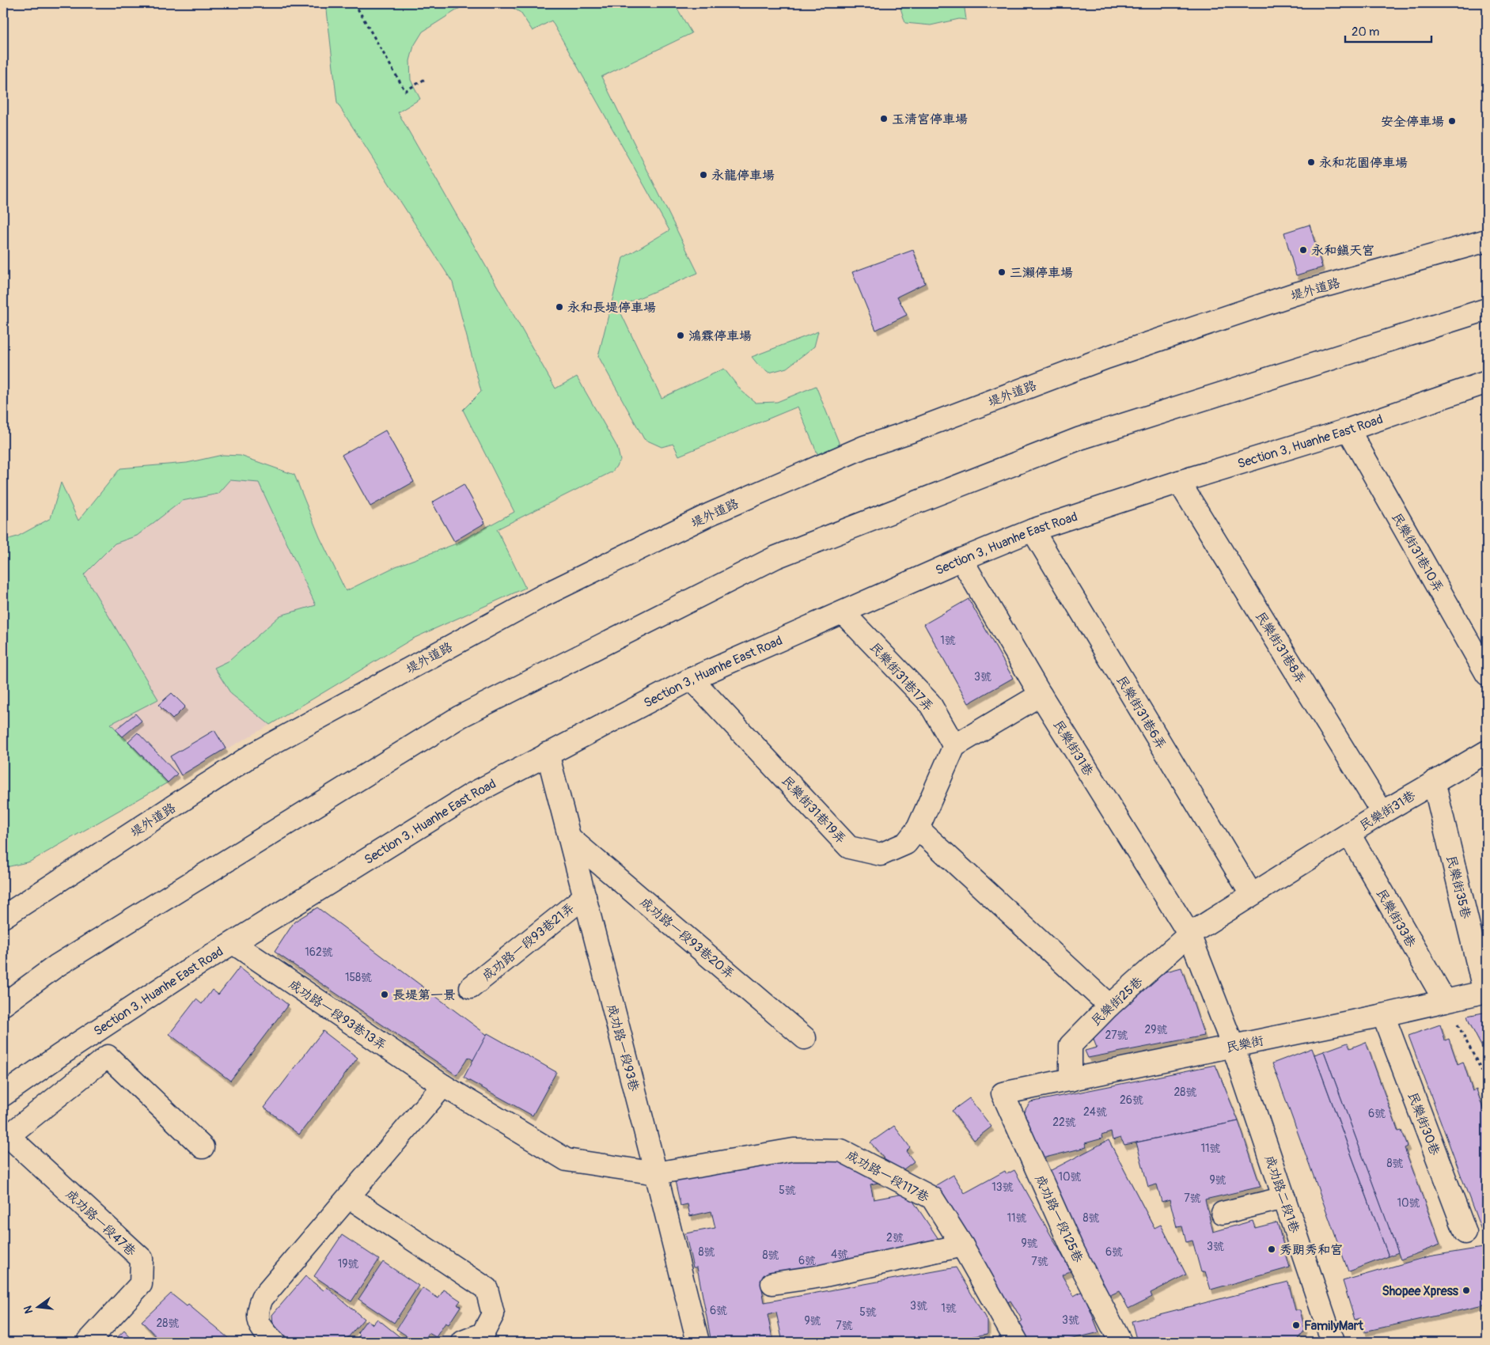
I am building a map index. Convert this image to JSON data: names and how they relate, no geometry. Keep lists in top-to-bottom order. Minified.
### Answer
{"streets":{"street":["堤外道路","Section 3, Huanhe East Road","民樂街31巷10弄","民樂街31巷8弄","民樂街31巷17弄","民樂街31巷6弄","民樂街31巷","民樂街31巷19弄","民樂街35巷","民樂街33巷","成功路一段93巷20弄","成功路一段93巷21弄","民樂街25巷","成功路一段93巷13弄","民樂街","成功路一段93巷","民樂街30巷","成功路一段117巷","成功路二段1巷","成功路一段125巷","成功路一段47巷"]},"crossings":[["Section 3, Huanhe East Road","民樂街31巷10弄"],["Section 3, Huanhe East Road","民樂街31巷8弄"],["Section 3, Huanhe East Road","民樂街31巷17弄"],["Section 3, Huanhe East Road","民樂街31巷6弄"],["Section 3, Huanhe East Road","民樂街31巷"],["Section 3, Huanhe East Road","民樂街31巷19弄"],["Section 3, Huanhe East Road","成功路一段93巷13弄"],["Section 3, Huanhe East Road","成功路一段93巷"],["民樂街31巷8弄","民樂街31巷"],["民樂街31巷17弄","民樂街31巷19弄"],["民樂街31巷6弄","民樂街31巷"],["民樂街31巷","民樂街35巷"],["民樂街31巷","民樂街33巷"],["民樂街31巷","民樂街25巷"],["民樂街31巷","民樂街"],["民樂街31巷","成功路二段1巷"],["民樂街35巷","民樂街"],["民樂街33巷","民樂街"],["成功路一段93巷20弄","成功路一段93巷"],["成功路一段93巷21弄","成功路一段93巷"],["民樂街25巷","民樂街"],["成功路一段93巷13弄","成功路一段93巷"],["成功路一段93巷13弄","成功路一段117巷"],["民樂街","民樂街30巷"],["民樂街","成功路二段1巷"],["民樂街","成功路一段125巷"],["成功路一段93巷","成功路一段117巷"]],"places":["玉清宮停車場","安全停車場","永和花園停車場","永龍停車場","永和鎮天宮","三瀨停車場","永和長堤停車場","鴻霖停車場","長堤第一景","秀朗秀和宮","Shopee Xpress","FamilyMart"],"house_numbers":["1號","3號","162號","158號","29號","27號","28號","26號","24號","6號","22號","11號","8號","10號","9號","13號","5號","7號","10號","11號","8號","2號","9號","3號","8號","6號","4號","8號","6號","7號","19號","3號","1號","6號","5號","3號","9號","28號","7號"],"scale_bar":"20 m","north":"left"}
